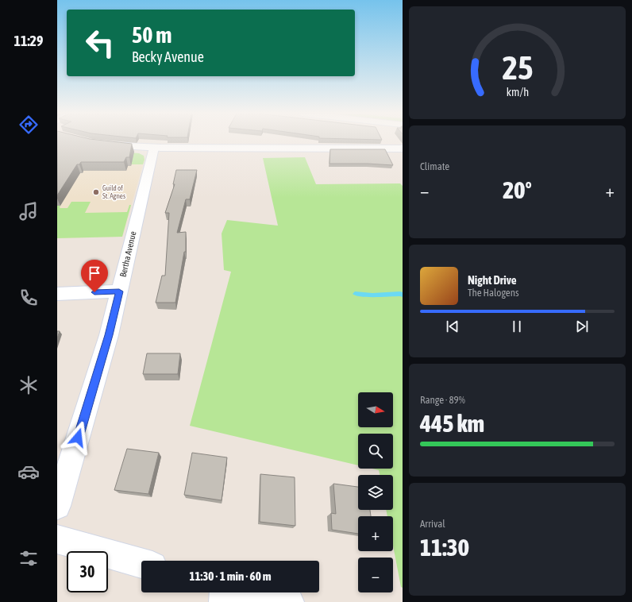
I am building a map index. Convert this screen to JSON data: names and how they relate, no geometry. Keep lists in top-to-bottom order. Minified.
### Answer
{"streets":{"street":["Bertha Avenue"]},"places":["Guild of St. Agnes"],"north":"right","page":{"tabs":"11:29","turn":["50 m","Becky Avenue"],"tile":["Climate",["Range · 89%","445 km"],["Arrival","11:30"]],"heat":["−","20°","+"],"song":["Night Drive","The Halogens"],"map_buttons":["+","−"],"limit":"30","trip":"11:30 · 1 min · 60 m","gauge":["25","km/h"]}}
